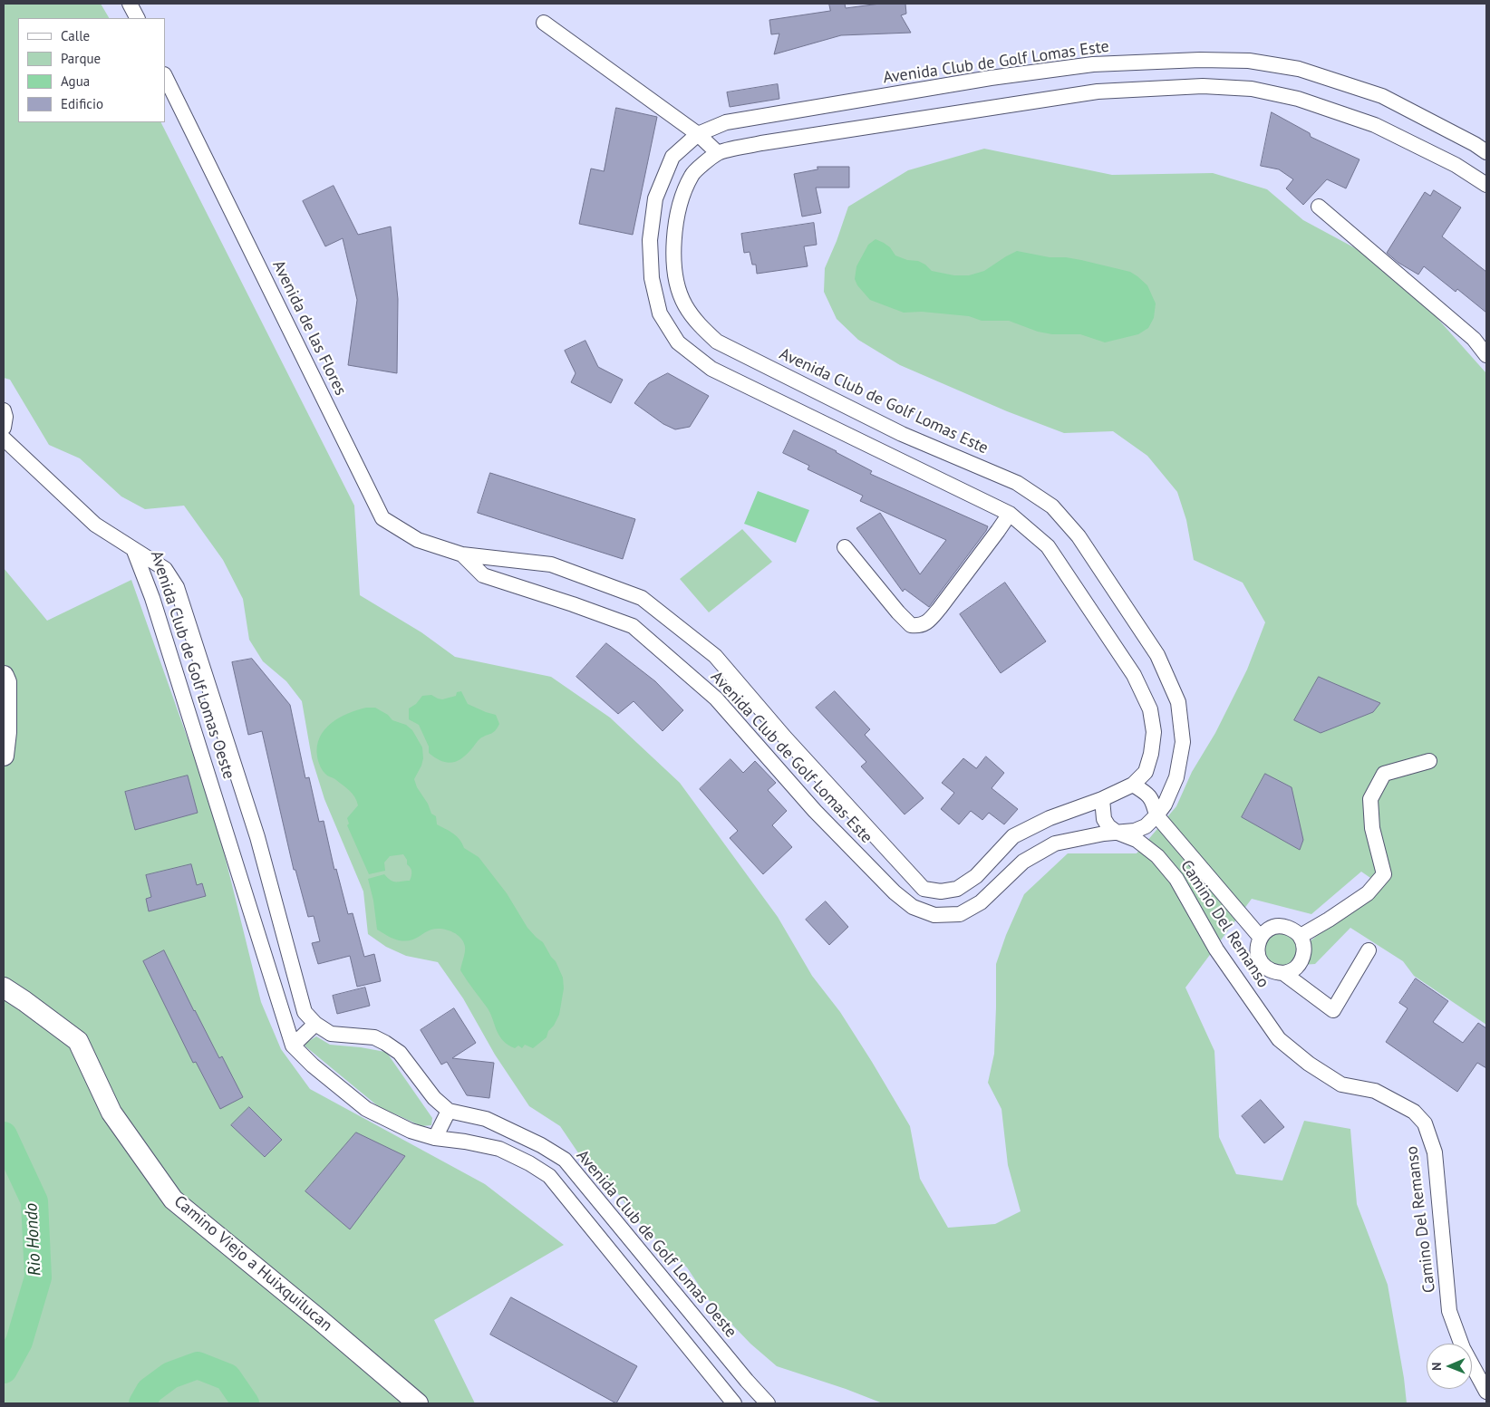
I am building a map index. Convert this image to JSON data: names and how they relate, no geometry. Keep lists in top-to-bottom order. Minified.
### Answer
{"streets":{"main road":["Camino Viejo a Huixquilucan"],"street":["Avenida Club de Golf Lomas Este","Avenida de las Flores","Avenida Club de Golf Lomas Oeste","Camino Del Remanso"]},"crossings":[["Avenida Club de Golf Lomas Este","Avenida de las Flores"],["Avenida Club de Golf Lomas Este","Camino Del Remanso"]],"water":["Rio Hondo"],"legend":["Calle","Parque","Agua","Edificio"],"north":"left"}
